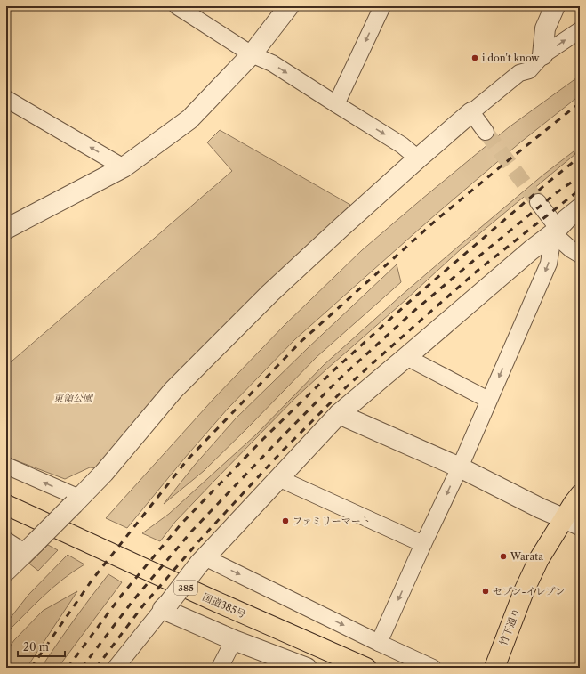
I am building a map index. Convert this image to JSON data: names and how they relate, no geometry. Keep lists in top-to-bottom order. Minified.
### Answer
{"streets":{"highway":["385","国道385号","竹下通り"]},"parks":["東領公園"],"places":["i don't know","ファミリーマート","Warata","セブン-イレブン"],"scale_bar":"20 m"}
